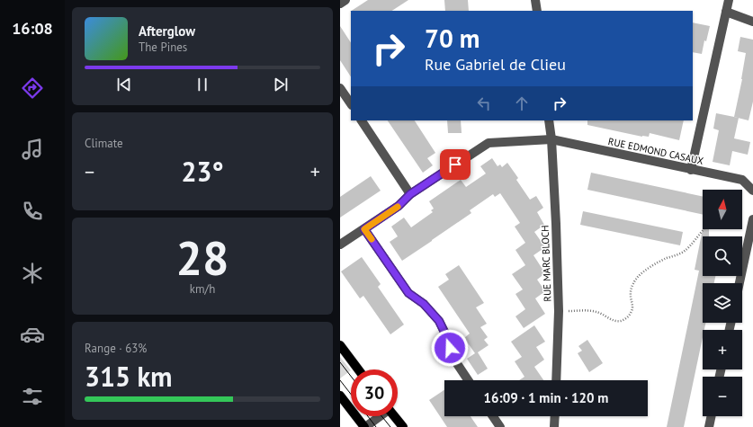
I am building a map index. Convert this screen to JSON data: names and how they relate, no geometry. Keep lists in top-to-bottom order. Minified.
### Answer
{"streets":{"street":["RUE EDMOND CASAUX","RUE MARC BLOCH"]},"crossings":[["RUE EDMOND CASAUX","RUE MARC BLOCH"]],"north":"top","page":{"tabs":"16:08","turn":["70 m","Rue Gabriel de Clieu"],"song":["Afterglow","The Pines"],"tile":["Climate",["28","km/h"],["Range · 63%","315 km"]],"heat":["−","23°","+"],"map_buttons":["+","−"],"limit":"30","trip":"16:09 · 1 min · 120 m"}}
